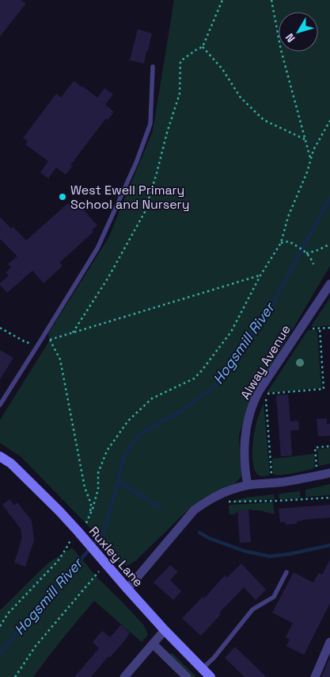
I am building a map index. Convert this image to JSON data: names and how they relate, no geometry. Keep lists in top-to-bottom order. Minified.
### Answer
{"streets":{"main road":["Ruxley Lane"],"street":["Alway Avenue"]},"water":["Hogsmill River"],"places":["West Ewell Primary School and Nursery"],"north":"bottom left"}
